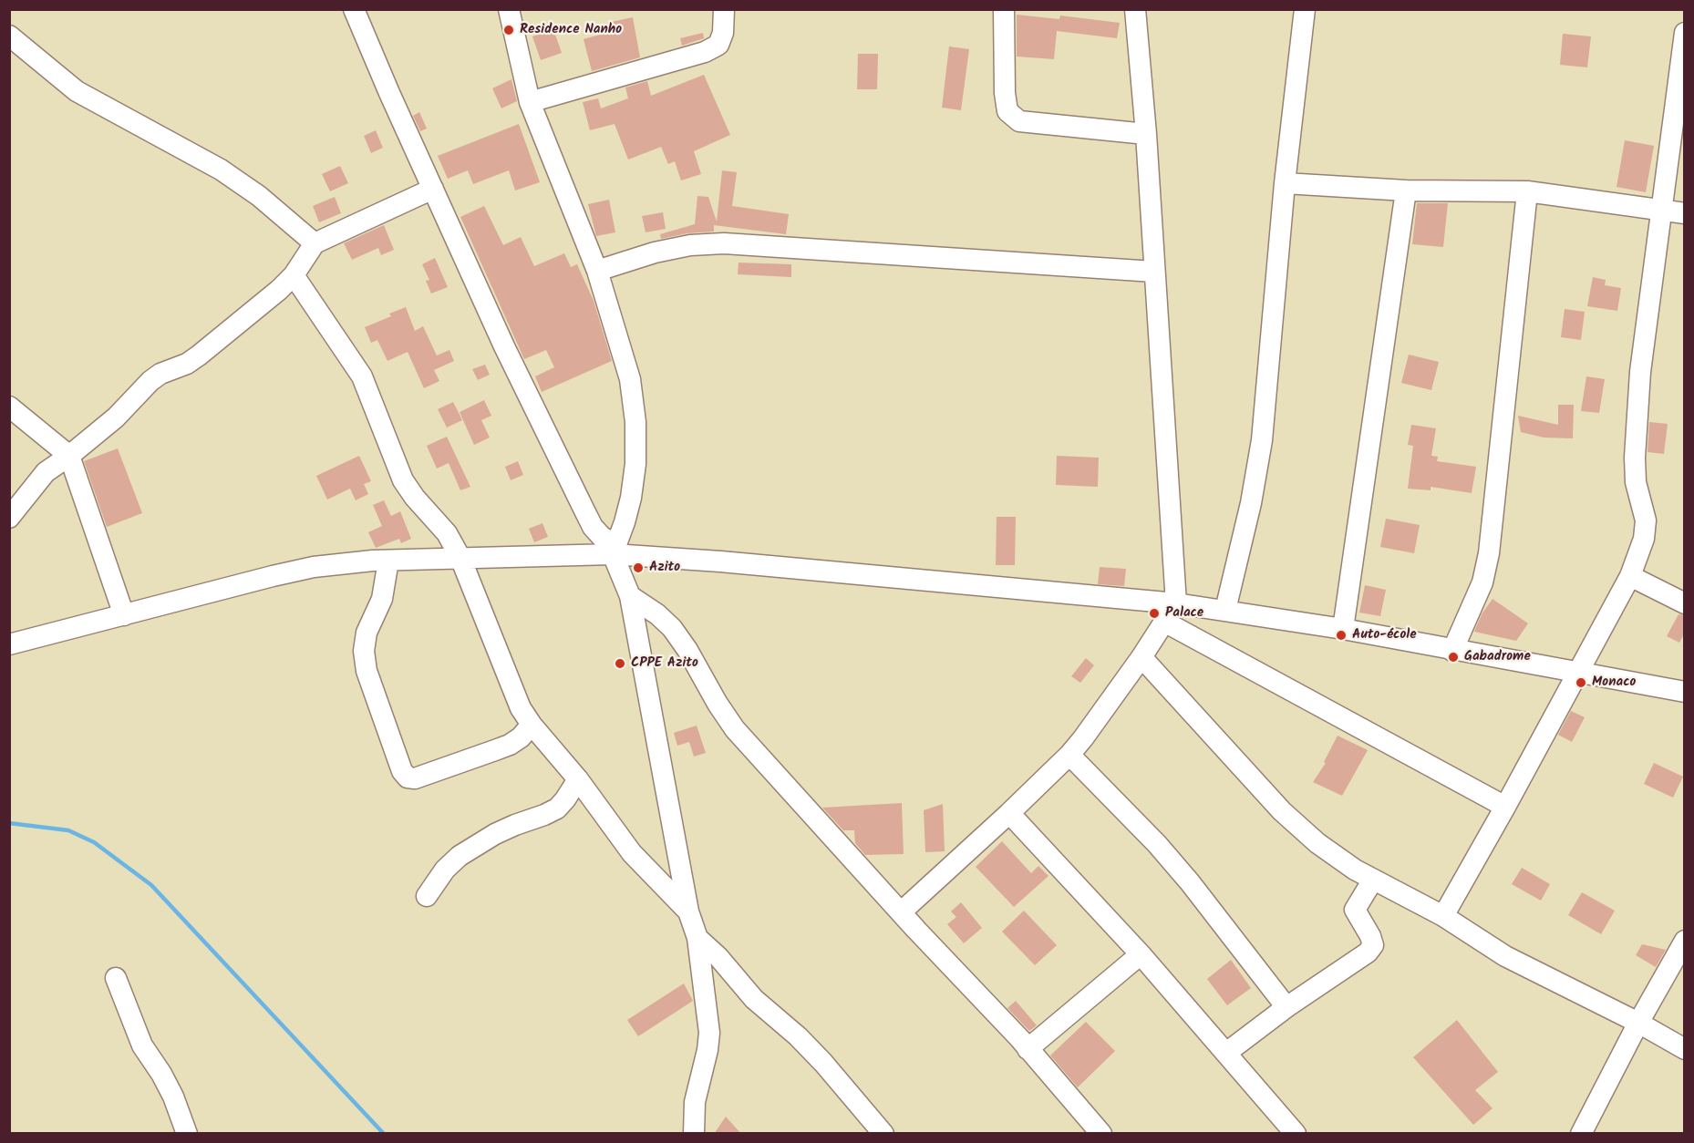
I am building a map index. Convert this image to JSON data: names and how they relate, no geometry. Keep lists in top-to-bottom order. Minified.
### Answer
{"places":["Residence Nanho","Azito","Palace","Auto-école","Gabadrome","CPPE Azito","Monaco"]}
